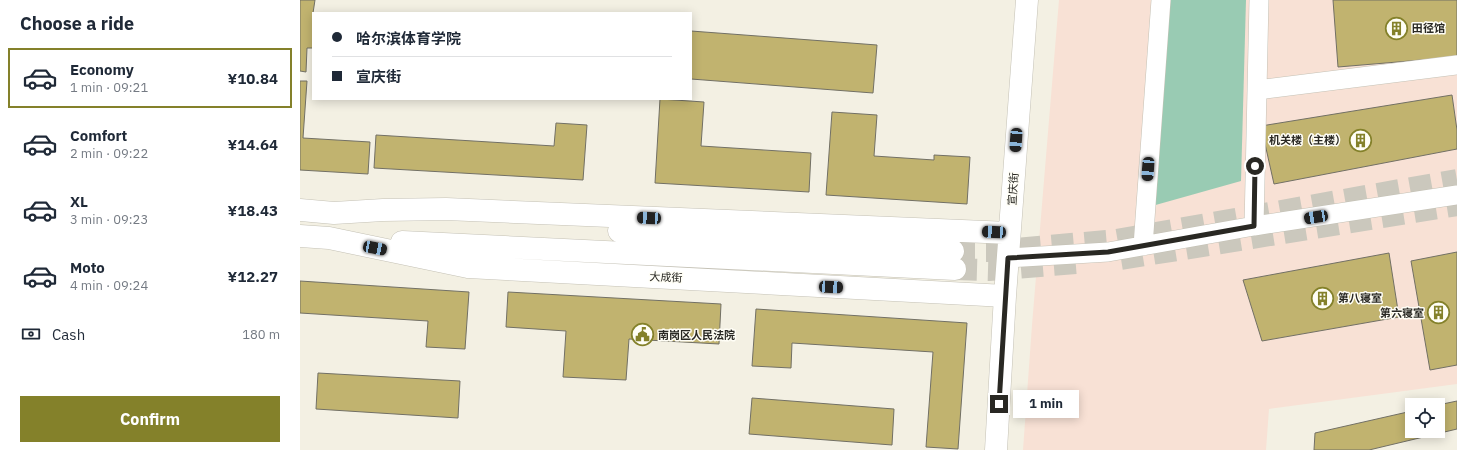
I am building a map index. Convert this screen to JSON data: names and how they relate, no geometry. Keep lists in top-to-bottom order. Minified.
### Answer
{"streets":{"main road":["宣庆街","大成街"]},"crossings":[["宣庆街","大成街"]],"places":{"building":["田径馆","机关楼（主楼）","第八寝室","第六寝室"],"public building":["南岗区人民法院"]},"page":{"heading":"Choose a ride","banner":["哈尔滨体育学院","宣庆街"],"list":[{"name":"Economy","note":"1 min · 09:21","value":"¥10.84"},{"name":"Comfort","note":"2 min · 09:22","value":"¥14.64"},{"name":"XL","note":"3 min · 09:23","value":"¥18.43"},{"name":"Moto","note":"4 min · 09:24","value":"¥12.27"}],"pay":["Cash","180 m"],"buttons":"Confirm","bubble":"1 min"}}
